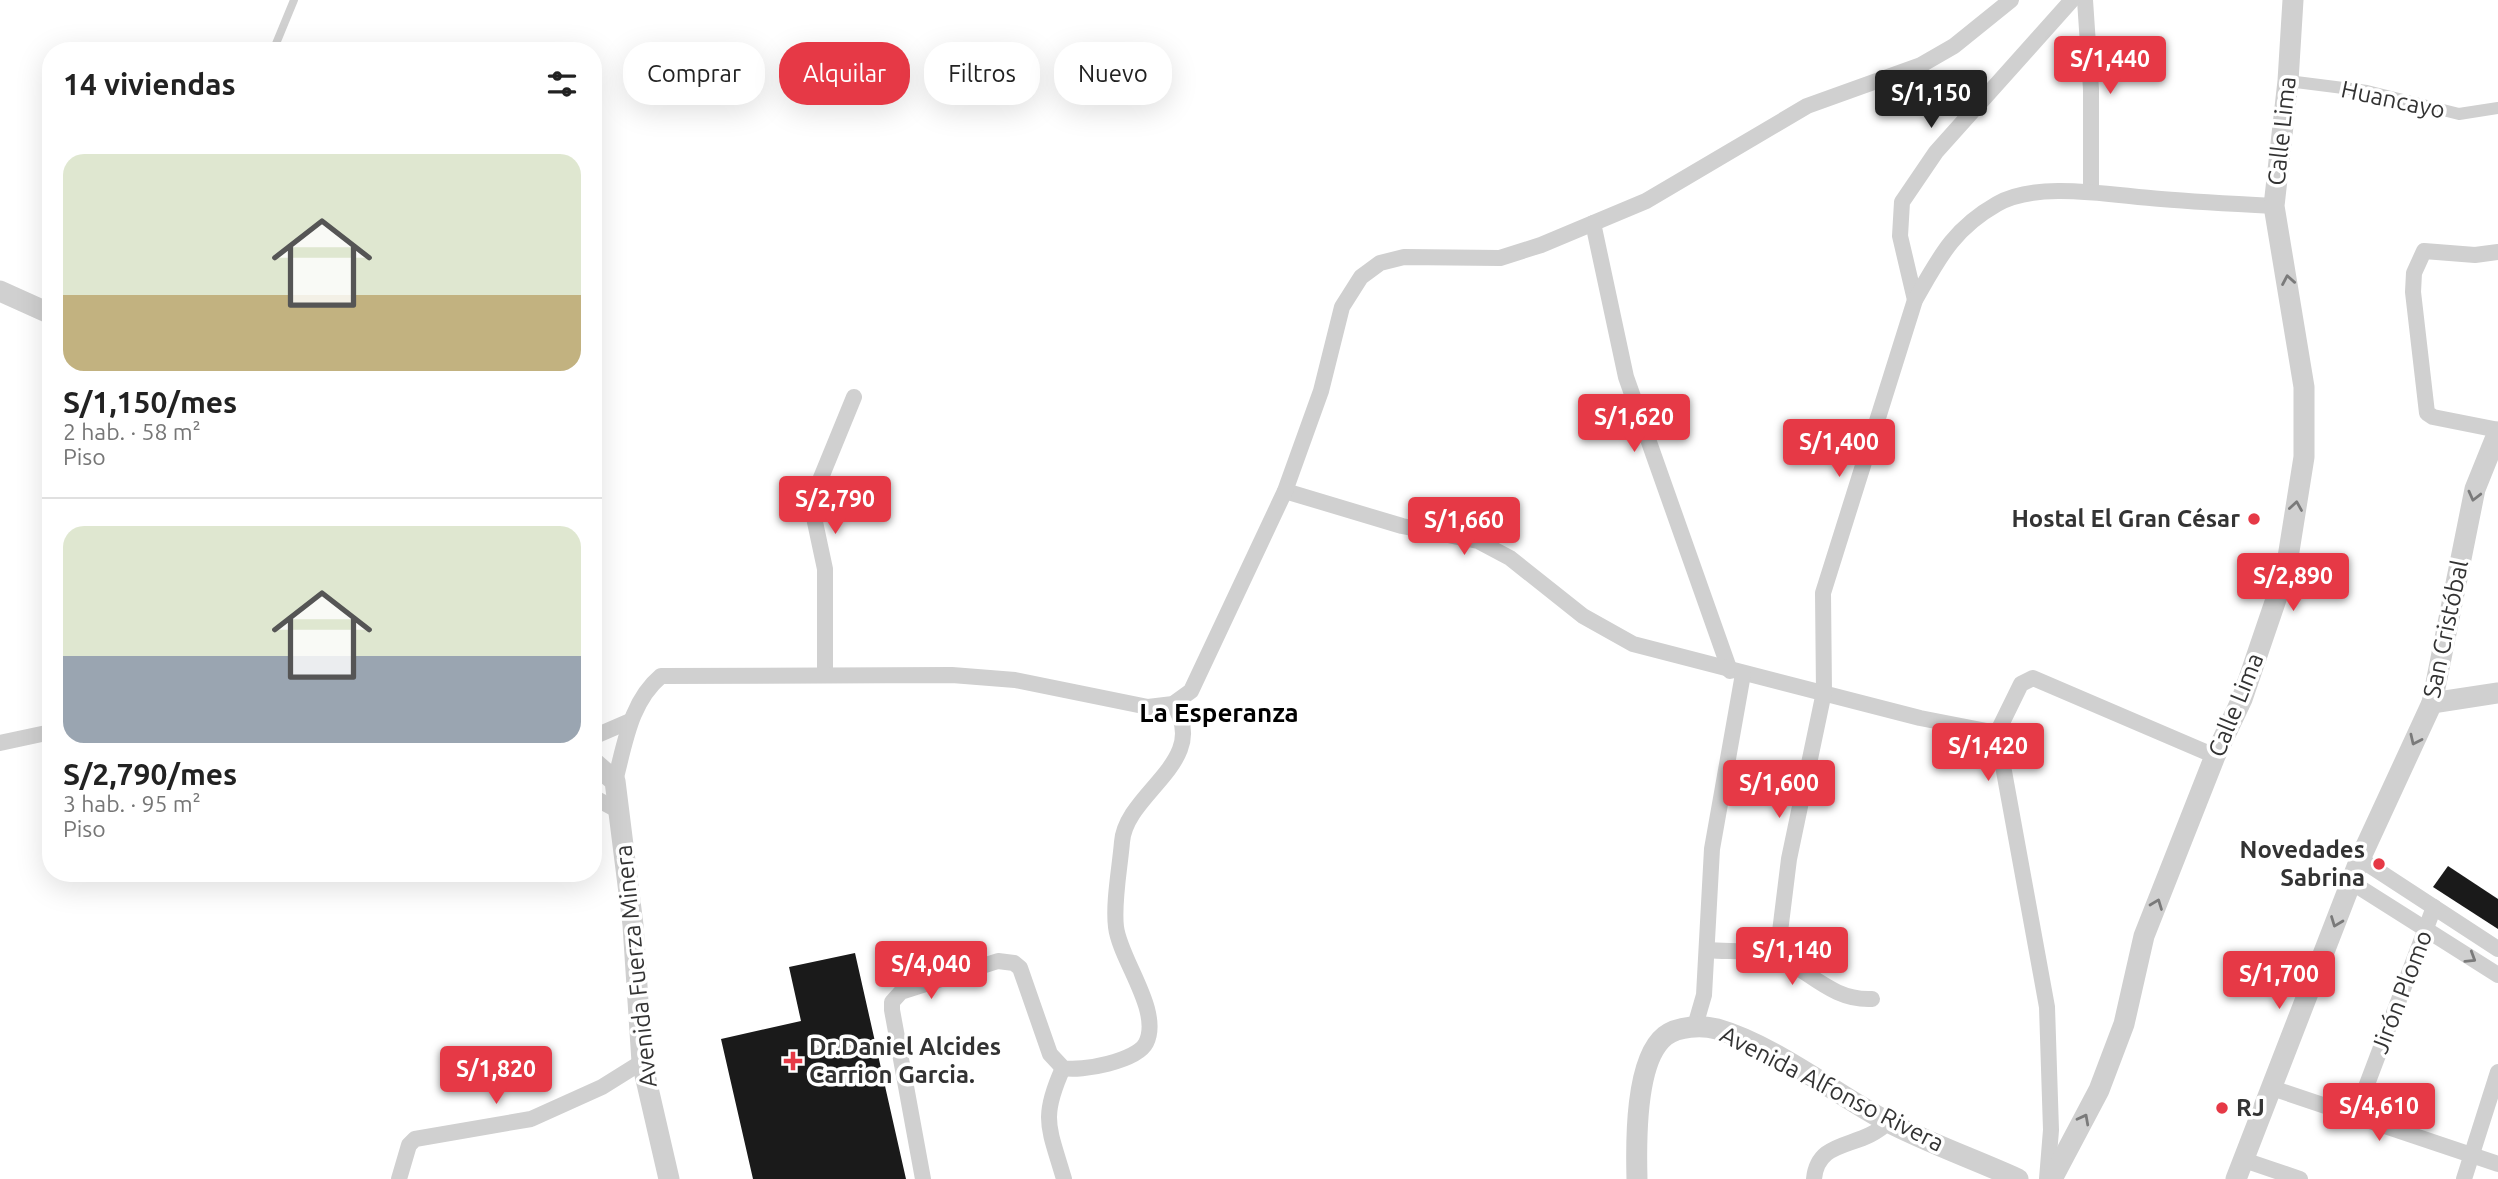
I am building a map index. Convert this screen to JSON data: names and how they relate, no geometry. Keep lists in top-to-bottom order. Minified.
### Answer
{"streets":{"street":["Huancayo","Calle Lima","San Cristóbal","Avenida Fuerza Minera","Jirón Plomo","Avenida Alfonso Rivera"]},"crossings":[["Huancayo","Calle Lima"]],"one_way":["San Cristóbal"],"districts":["La Esperanza"],"places":{"other":["Hostal El Gran César","Novedades Sabrina","RJ"],"health":["Dr.Daniel Alcides Carrion Garcia."]},"page":{"price":["S/1,440","S/1,150","S/1,620","S/1,400","S/2,790","S/1,660","S/2,890","S/1,420","S/1,600","S/1,140","S/4,040","S/1,700","S/1,820","S/4,610"],"chip":["Comprar","Alquilar","Filtros","Nuevo"],"heading":"14 viviendas","list":[{"name":"S/1,150/mes","note":"2 hab. · 58 m² · Piso"},{"name":"S/2,790/mes","note":"3 hab. · 95 m² · Piso"}]}}
